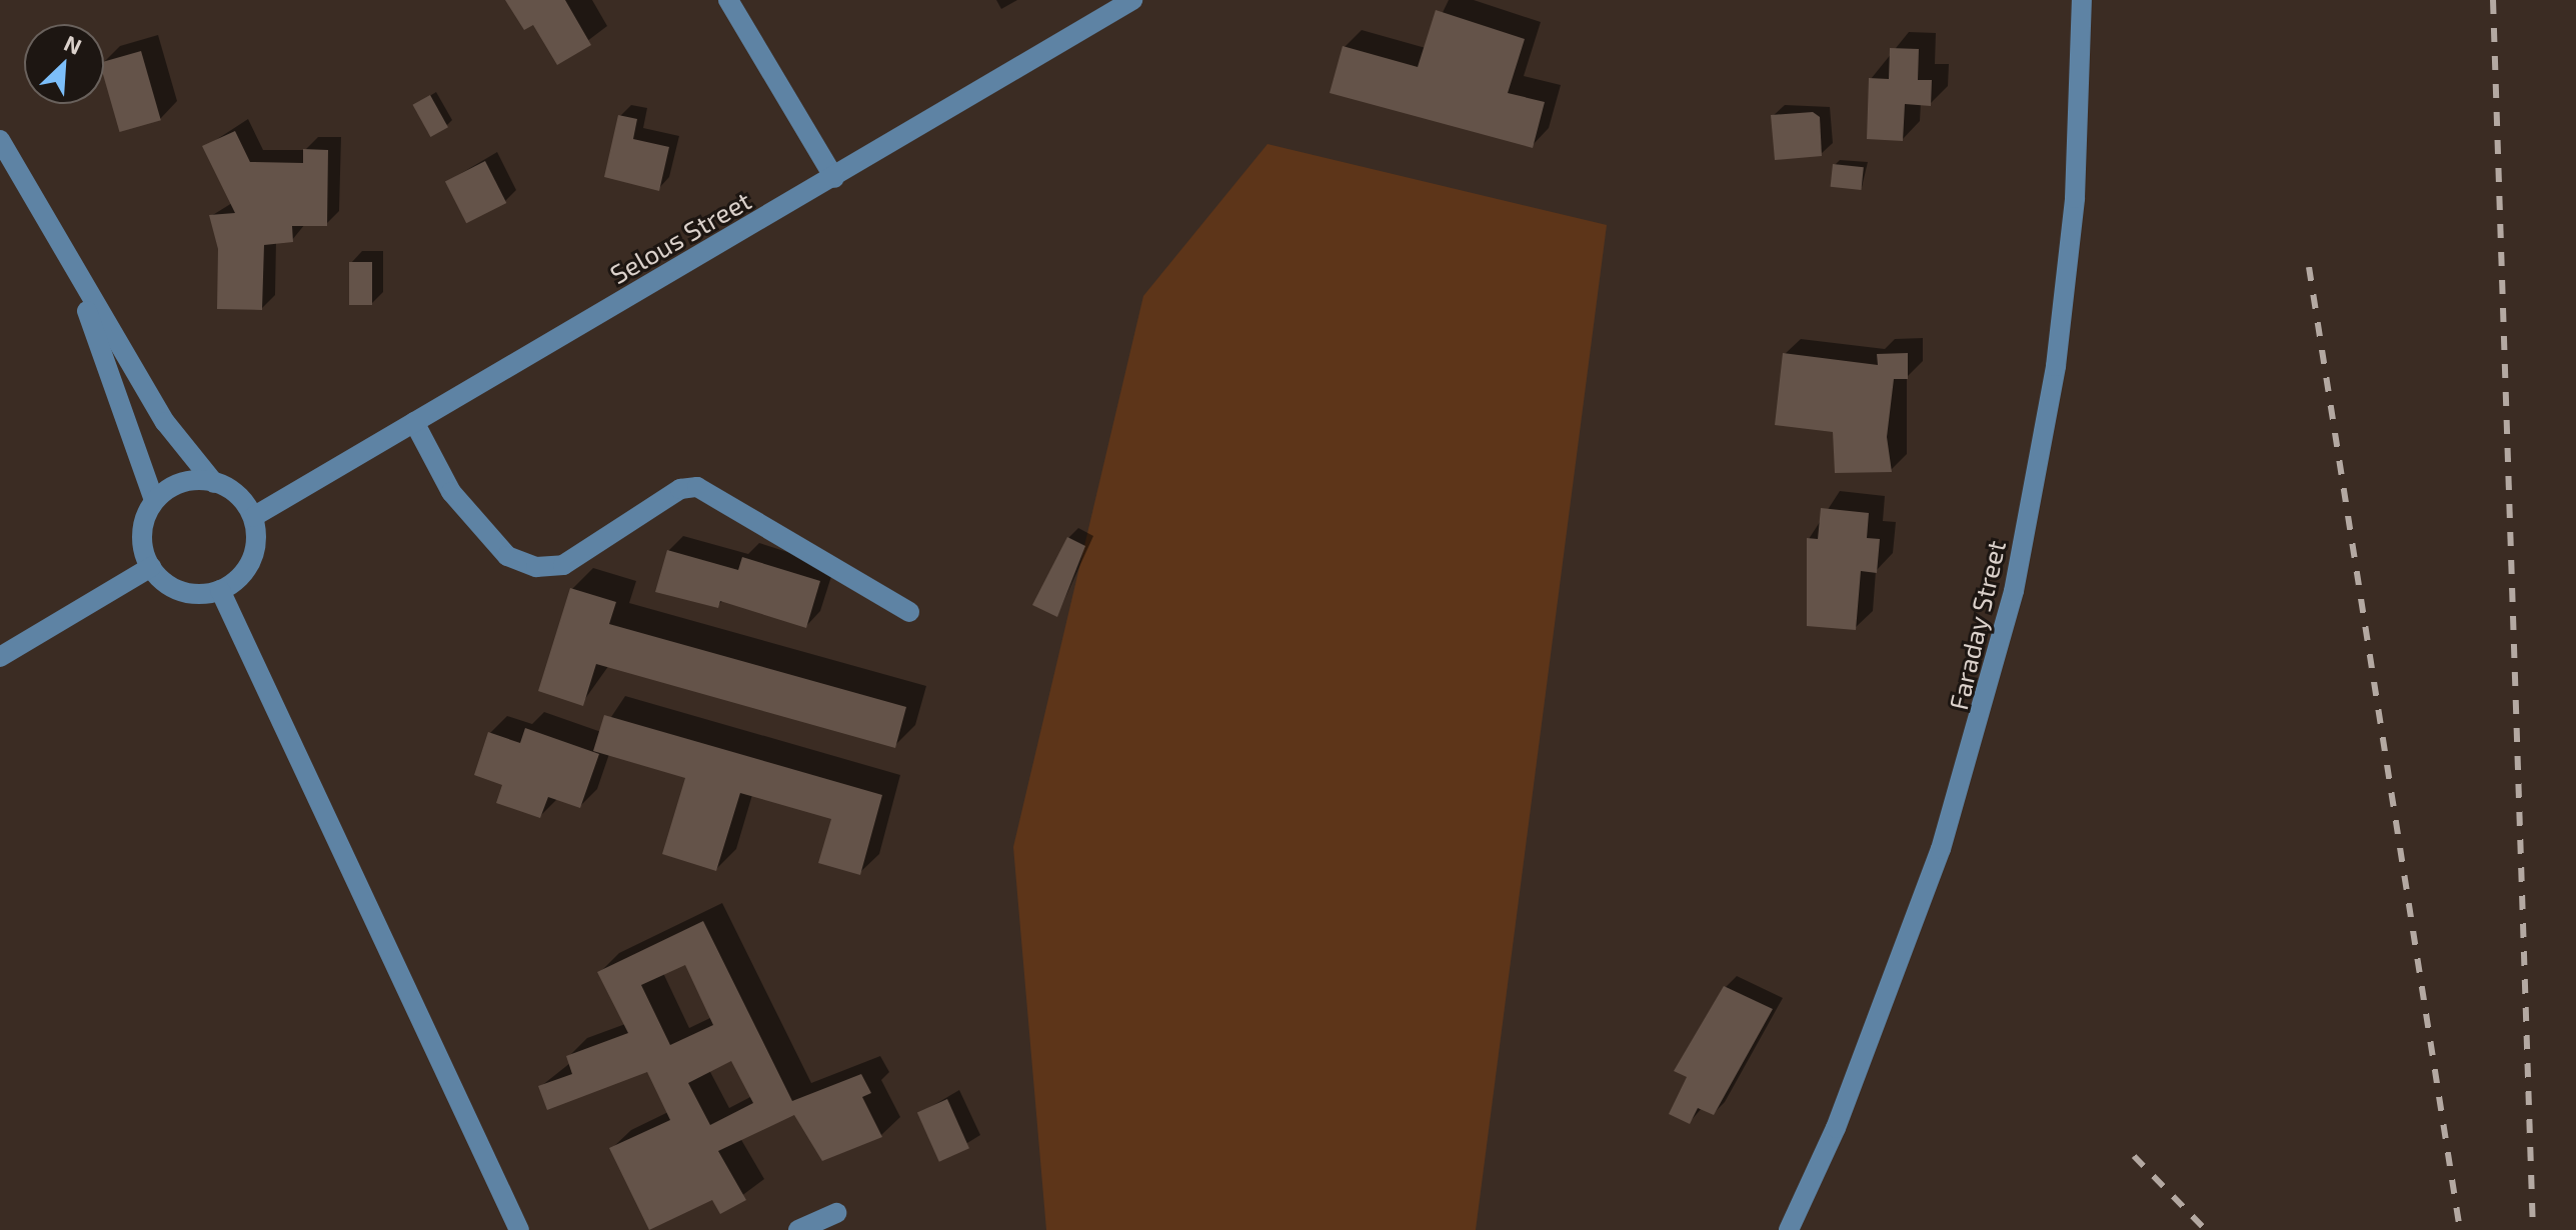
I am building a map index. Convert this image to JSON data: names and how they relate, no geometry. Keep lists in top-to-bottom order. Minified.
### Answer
{"streets":{"street":["Selous Street","Faraday Street"]},"north":"top right"}
